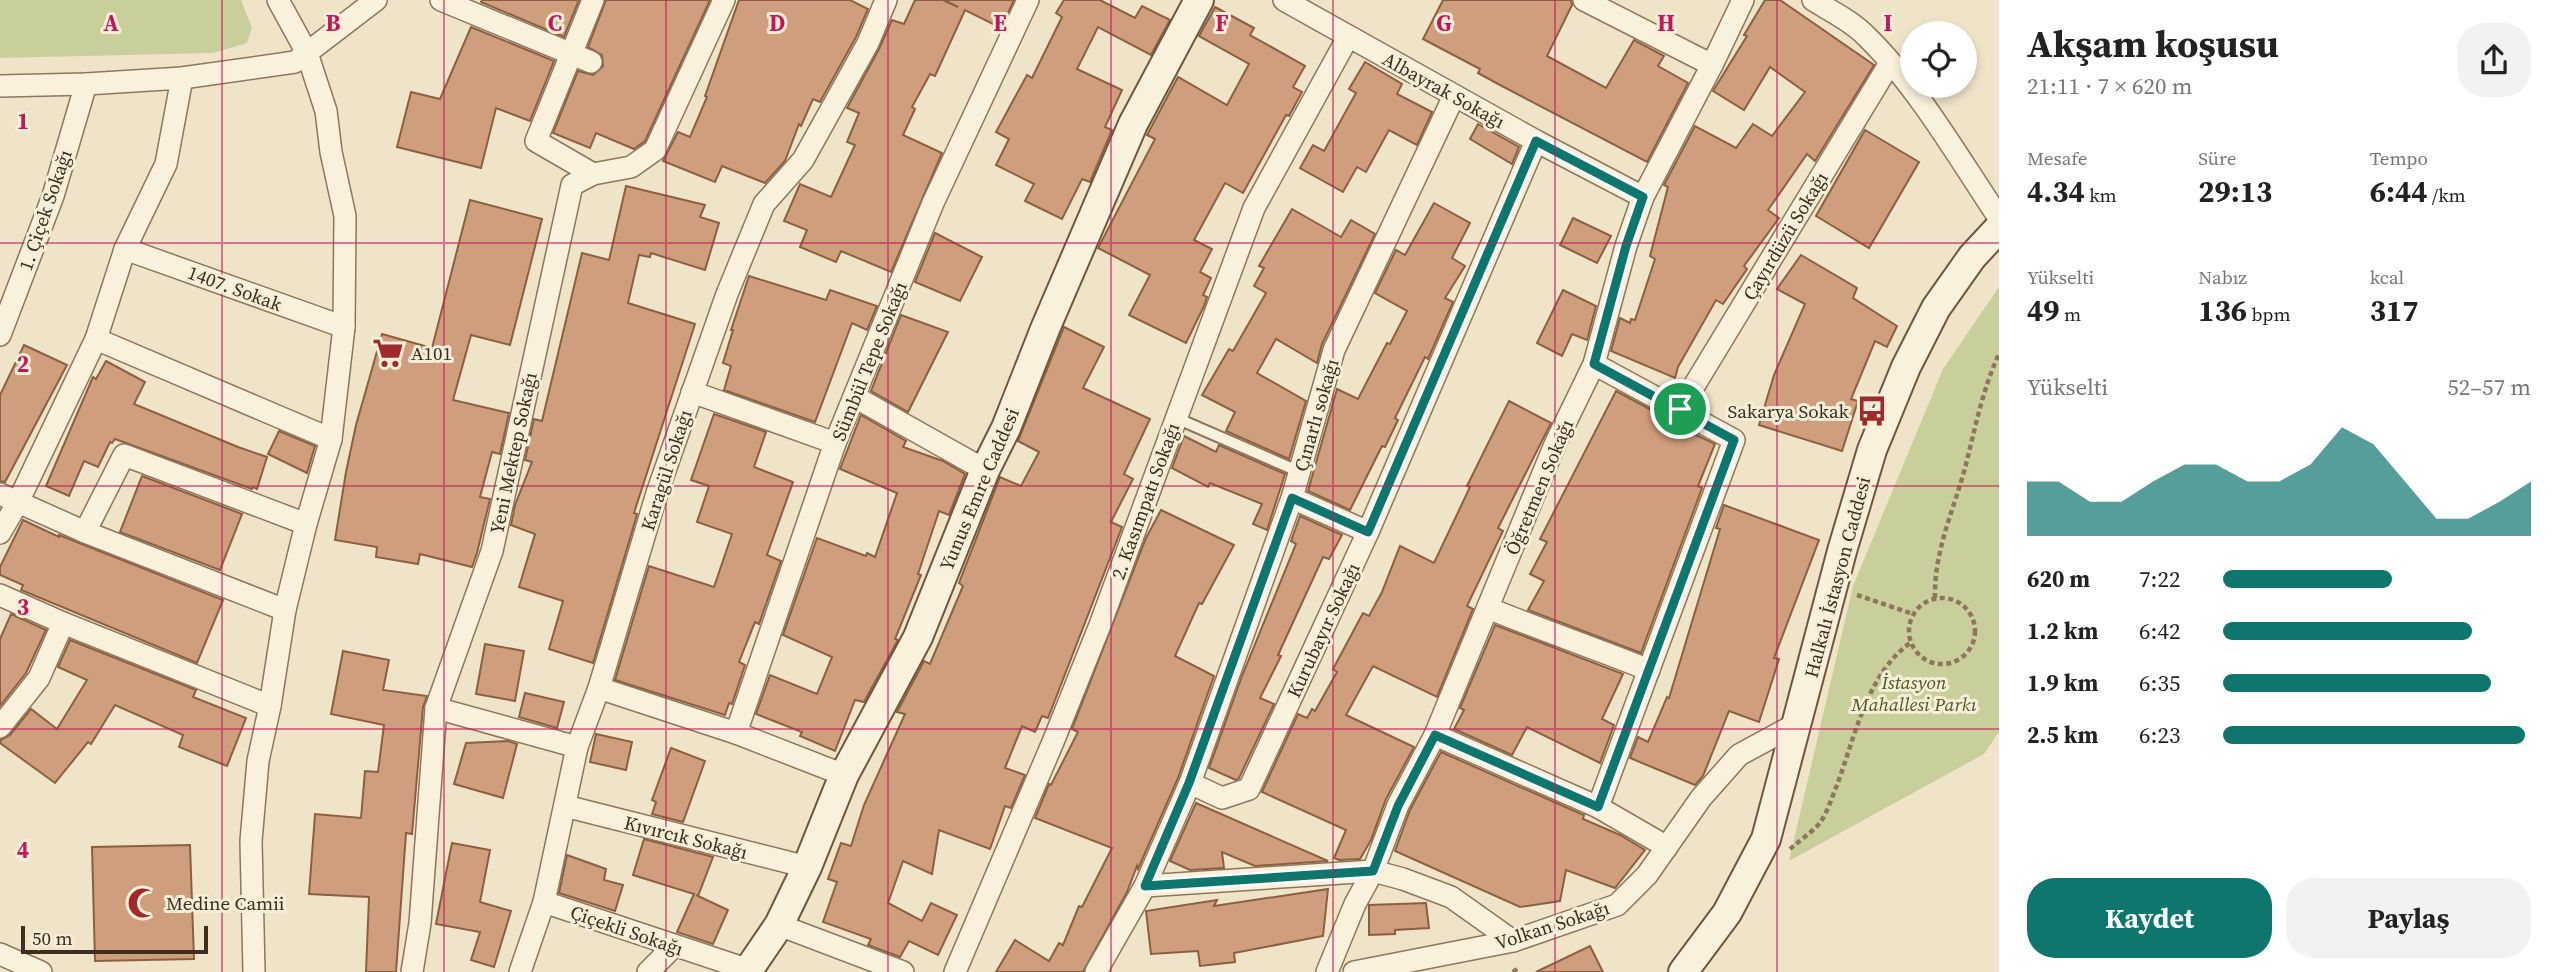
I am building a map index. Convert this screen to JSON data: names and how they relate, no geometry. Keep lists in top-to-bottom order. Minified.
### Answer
{"streets":{"street":["Albayrak Sokağı","1. Çiçek Sokağı","Çayırdüzü Sokağı","1407. Sokak","Sümbül Tepe Sokağı","Çınarlı sokağı","Yeni Mektep Sokağı","Karagül Sokağı","Öğretmen Sokağı","Yunus Emre Caddesi","2. Kasımpatı Sokağı","Halkalı İstasyon Caddesi","Kurubayır Sokağı","Kıvırcık Sokağı","Volkan Sokağı","Çiçekli Sokağı"]},"crossings":[["Albayrak Sokağı","Çınarlı sokağı"],["Albayrak Sokağı","Öğretmen Sokağı"],["Albayrak Sokağı","2. Kasımpatı Sokağı"],["Albayrak Sokağı","Kurubayır Sokağı"],["Çınarlı sokağı","Kurubayır Sokağı"],["Karagül Sokağı","Kıvırcık Sokağı"],["Karagül Sokağı","Çiçekli Sokağı"],["Yunus Emre Caddesi","Kıvırcık Sokağı"],["Yunus Emre Caddesi","Çiçekli Sokağı"],["Halkalı İstasyon Caddesi","Volkan Sokağı"]],"parks":["İstasyon Mahallesi Parkı"],"places":{"supermarket":["A101"],"bus stop":["Sakarya Sokak"],"mosque":["Medine Camii"]},"scale_bar":"50 m","page":{"heading":["Akşam koşusu","21:11 · 7 × 620 m"],"stats":[["Mesafe","4.34 km"],["Süre","29:13"],["Tempo","6:44 /km"],["Yükselti","49 m"],["Nabız","136 bpm"],["kcal","317"]],"chart":["Yükselti","52–57 m"],"list":[{"name":"620 m","note":"7:22"},{"name":"1.2 km","note":"6:42"},{"name":"1.9 km","note":"6:35"},{"name":"2.5 km","note":"6:23"}],"buttons":["Kaydet","Paylaş"],"scale":"50 m"},"grid":{"columns":["A","B","C","D","E","F","G","H","I"],"rows":["1","2","3","4"]}}
